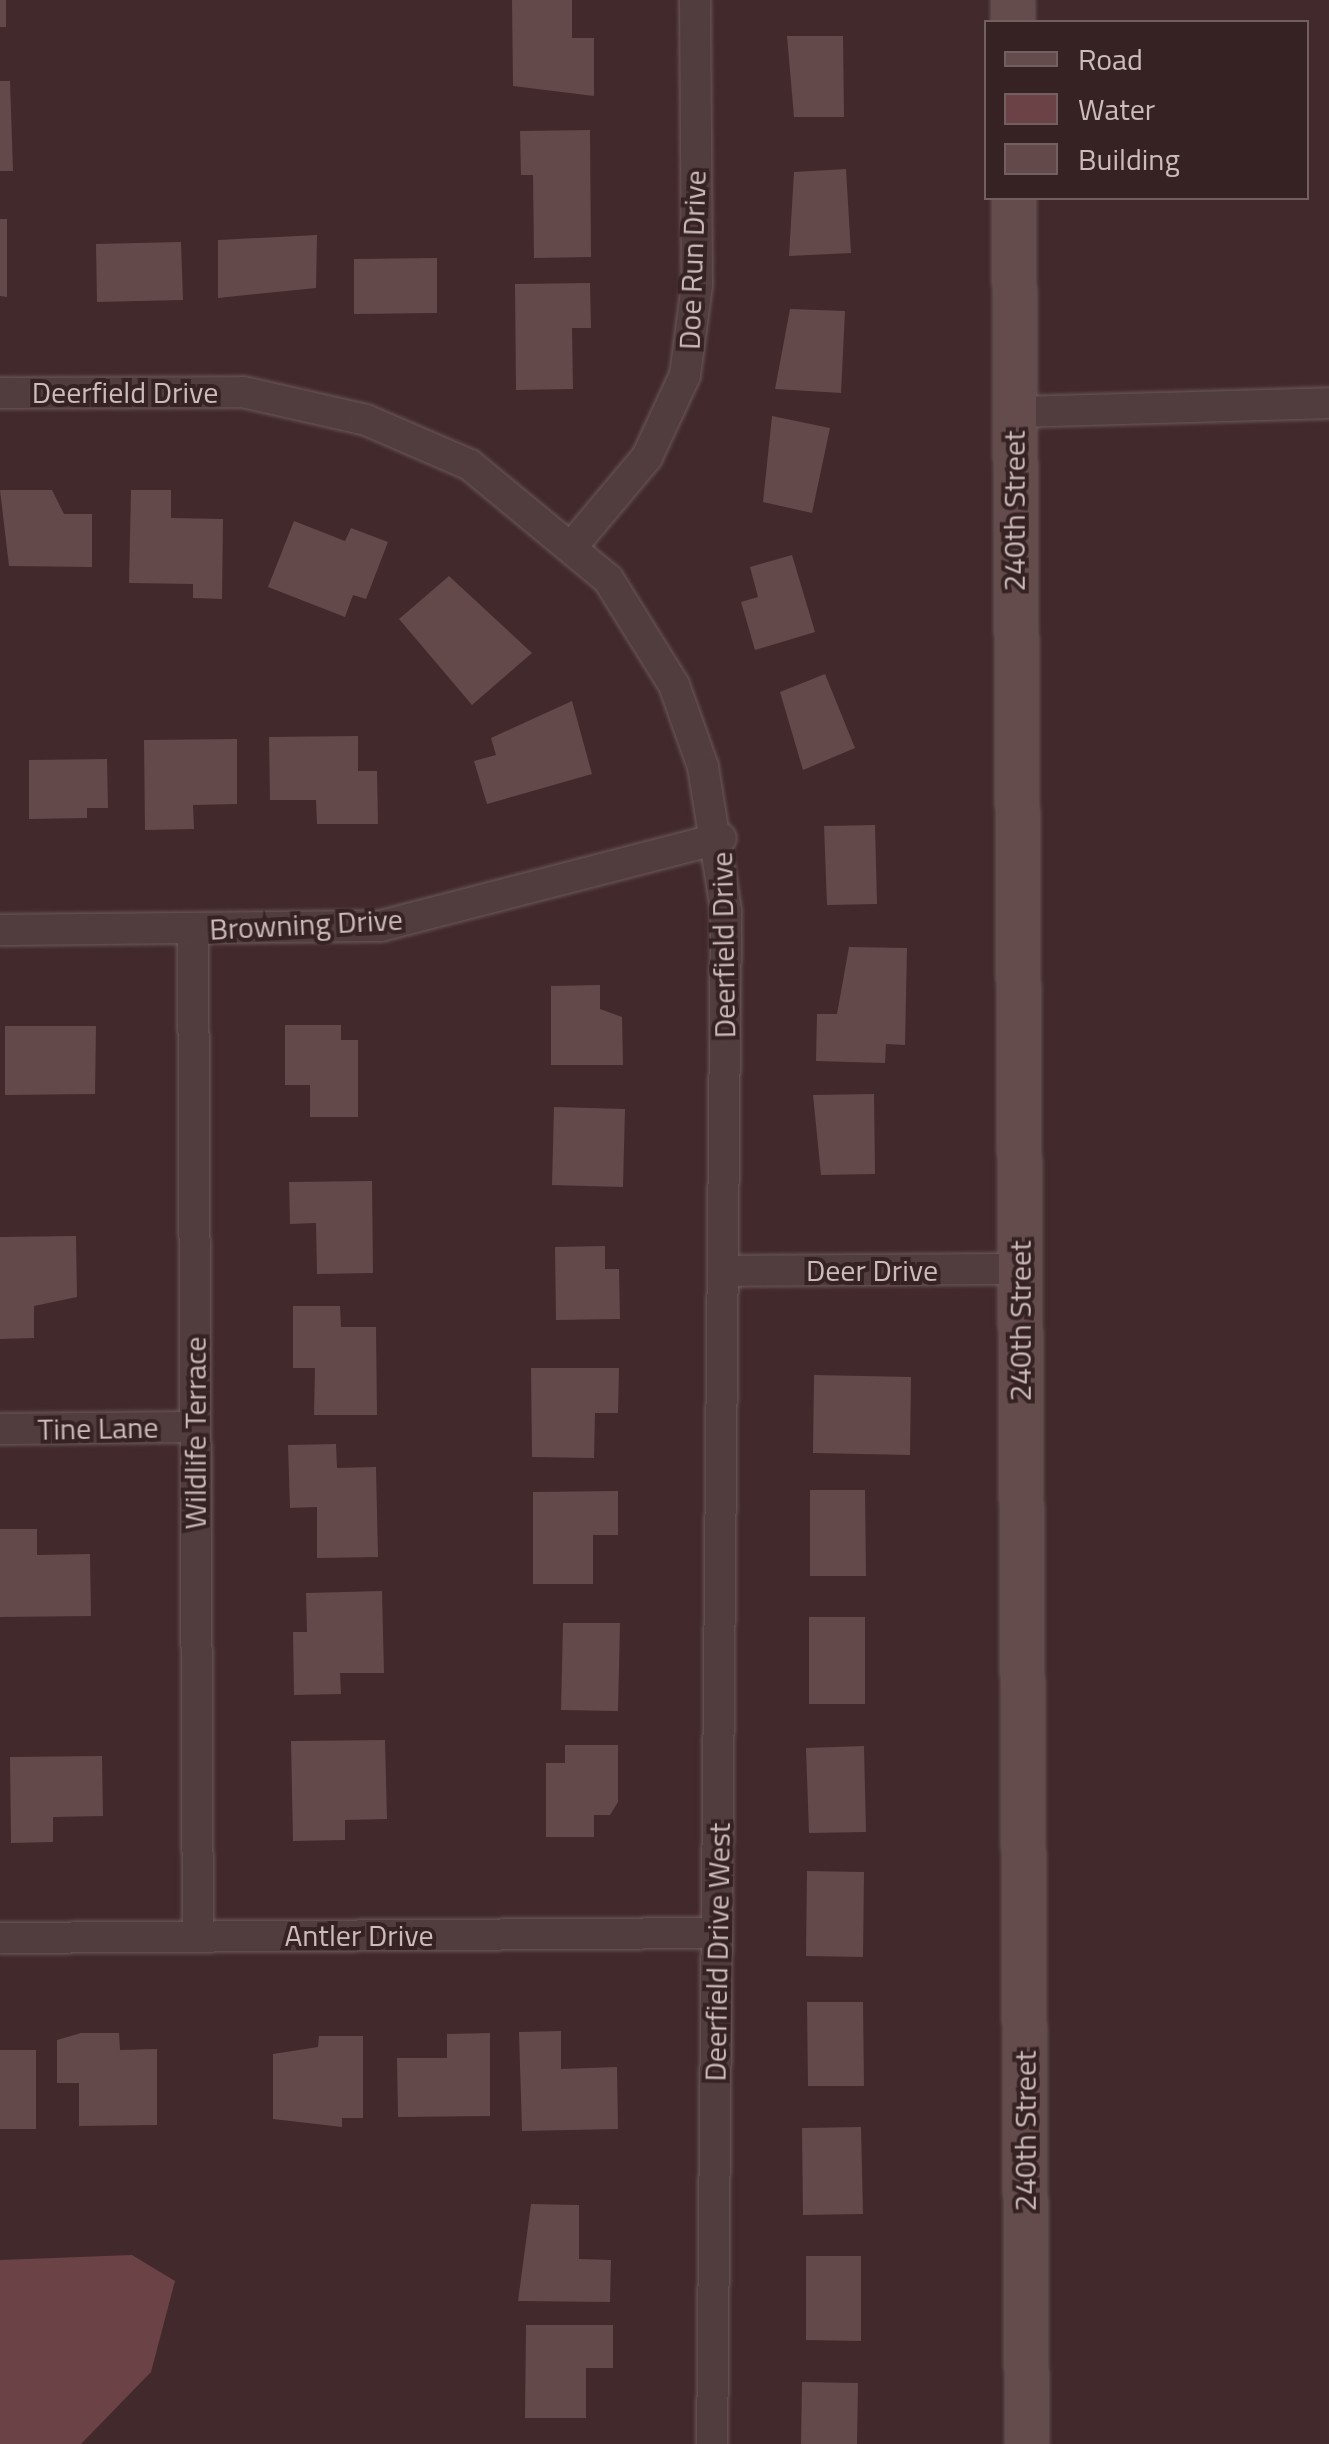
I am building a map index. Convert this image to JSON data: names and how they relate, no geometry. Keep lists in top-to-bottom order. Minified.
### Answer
{"streets":{"street":["Doe Run Drive","Deerfield Drive","240th Street","Browning Drive","Deer Drive","Tine Lane","Wildlife Terrace","Antler Drive","Deerfield Drive West"]},"crossings":[["Doe Run Drive","Deerfield Drive"],["Deerfield Drive","Browning Drive"],["Deerfield Drive","Deer Drive"],["Deerfield Drive","Deerfield Drive West"],["240th Street","Deer Drive"],["Browning Drive","Wildlife Terrace"],["Tine Lane","Wildlife Terrace"],["Wildlife Terrace","Antler Drive"],["Antler Drive","Deerfield Drive West"]],"legend":["Road","Water","Building"]}
